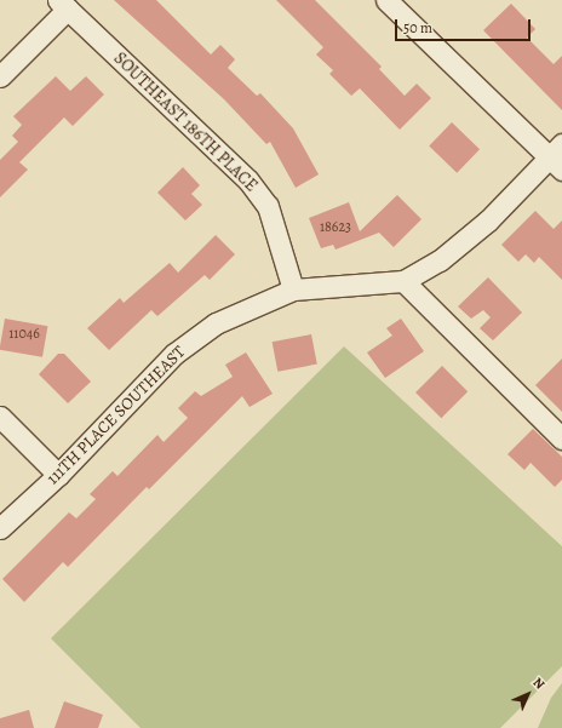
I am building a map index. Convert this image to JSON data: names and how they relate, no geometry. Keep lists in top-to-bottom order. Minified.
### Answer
{"streets":{"street":["SOUTHEAST 186TH PLACE","111TH PLACE SOUTHEAST"]},"crossings":[["SOUTHEAST 186TH PLACE","111TH PLACE SOUTHEAST"]],"house_numbers":["18623","11046"],"scale_bar":"50 m","north":"top right"}
